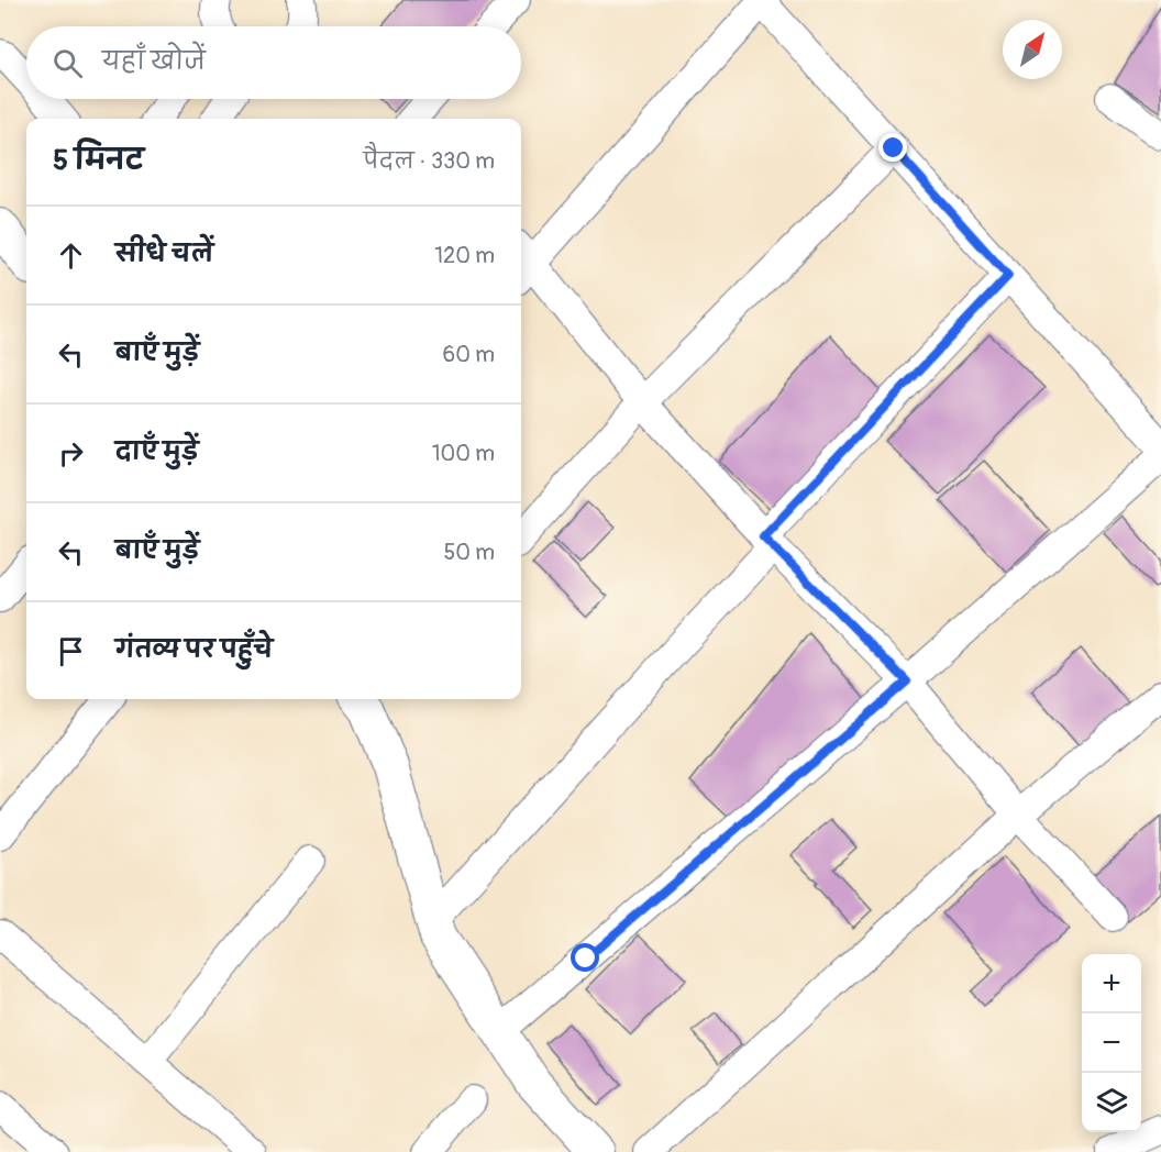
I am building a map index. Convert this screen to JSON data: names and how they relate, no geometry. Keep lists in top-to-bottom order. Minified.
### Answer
{"north":"top right","page":{"search":"यहाँ खोजें","heading":["5 मिनट","पैदल · 330 m"],"list":[["सीधे चलें","120 m"],["बाएँ मुड़ें","60 m"],["दाएँ मुड़ें","100 m"],["बाएँ मुड़ें","50 m"],"गंतव्य पर पहुँचे"],"map_buttons":["+","−"]}}
